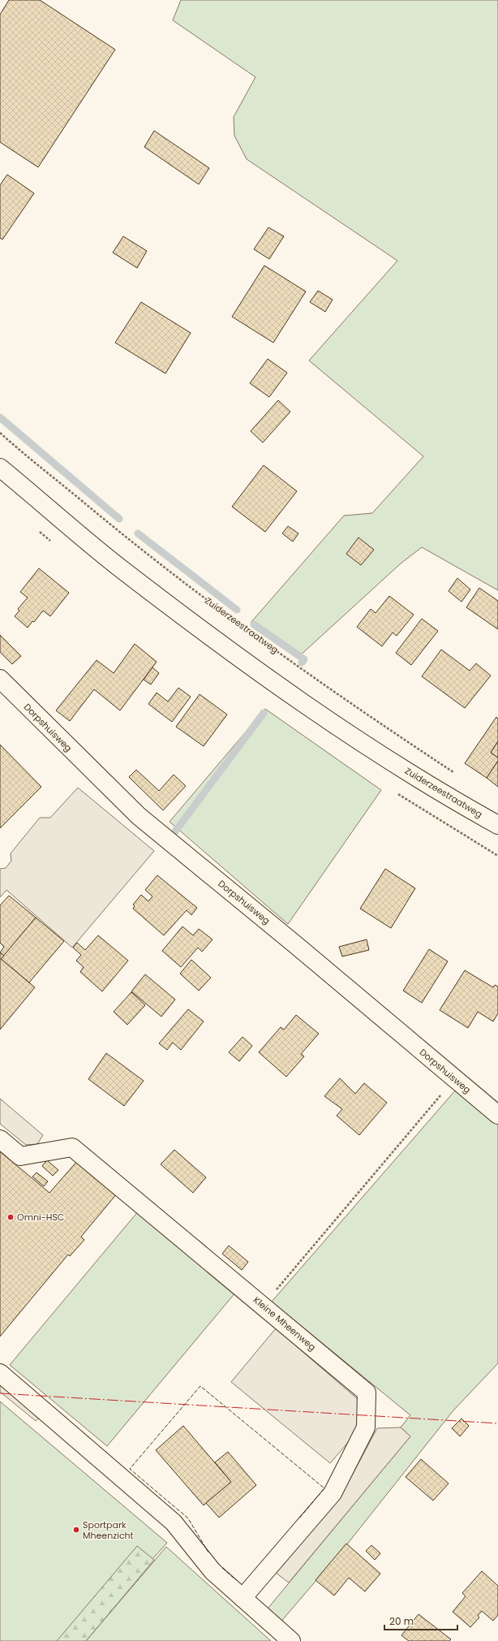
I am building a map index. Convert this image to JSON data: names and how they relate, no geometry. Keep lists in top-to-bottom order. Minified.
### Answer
{"streets":{"street":["Zuiderzeestraatweg","Dorpshuisweg","Kleine Mheenweg"]},"places":["Omni-HSC","Sportpark Mheenzicht"],"scale_bar":"20 m"}
